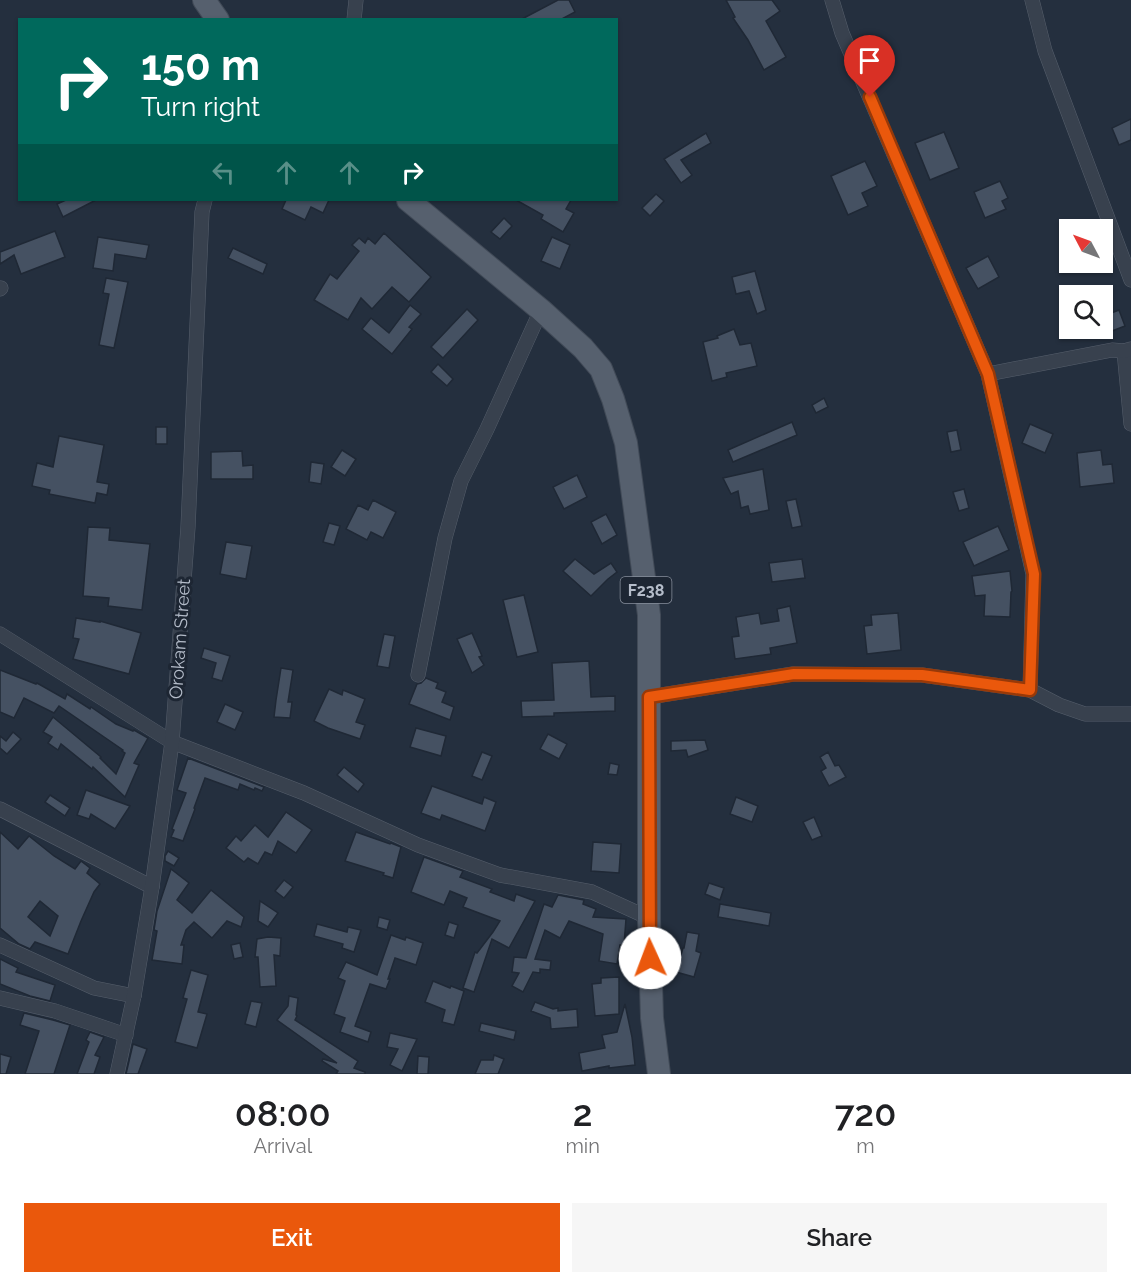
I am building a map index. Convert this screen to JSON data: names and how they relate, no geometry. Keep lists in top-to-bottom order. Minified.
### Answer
{"streets":{"main road":["F238"],"street":["Orokam Street"]},"north":"top left","page":{"turn":["150 m","Turn right"],"eta":["08:00","Arrival","2","min","720","m"],"buttons":["Exit","Share"]}}
